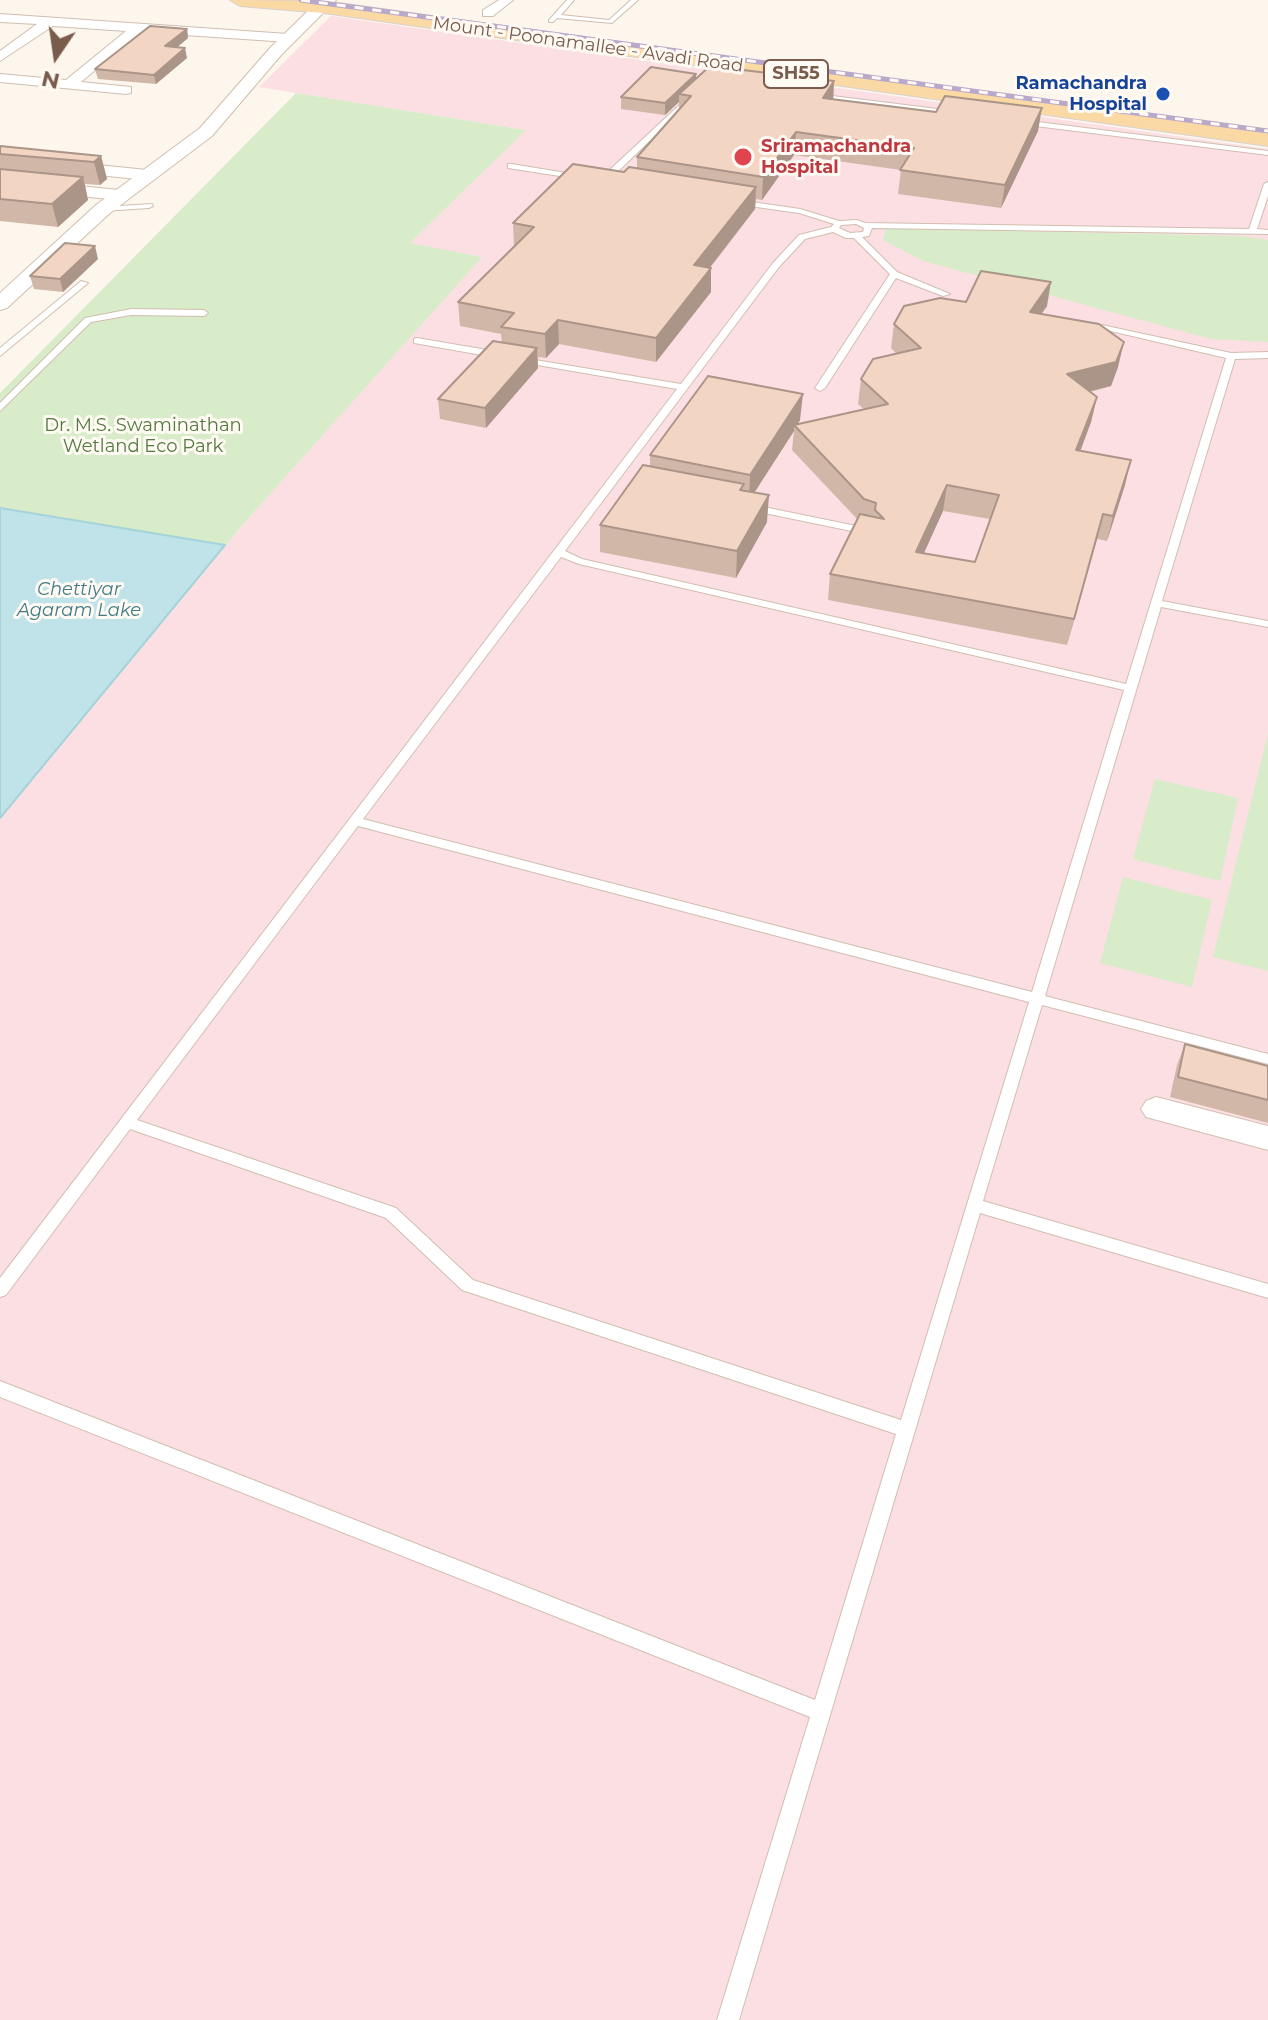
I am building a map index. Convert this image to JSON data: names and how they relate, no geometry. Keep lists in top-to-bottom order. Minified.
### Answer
{"streets":{"main road":["Mount - Poonamallee - Avadi Road","SH55"]},"water":["Chettiyar Agaram Lake"],"parks":["Dr. M.S. Swaminathan Wetland Eco Park"],"places":["Ramachandra Hospital","Sriramachandra Hospital"],"north":"bottom"}
